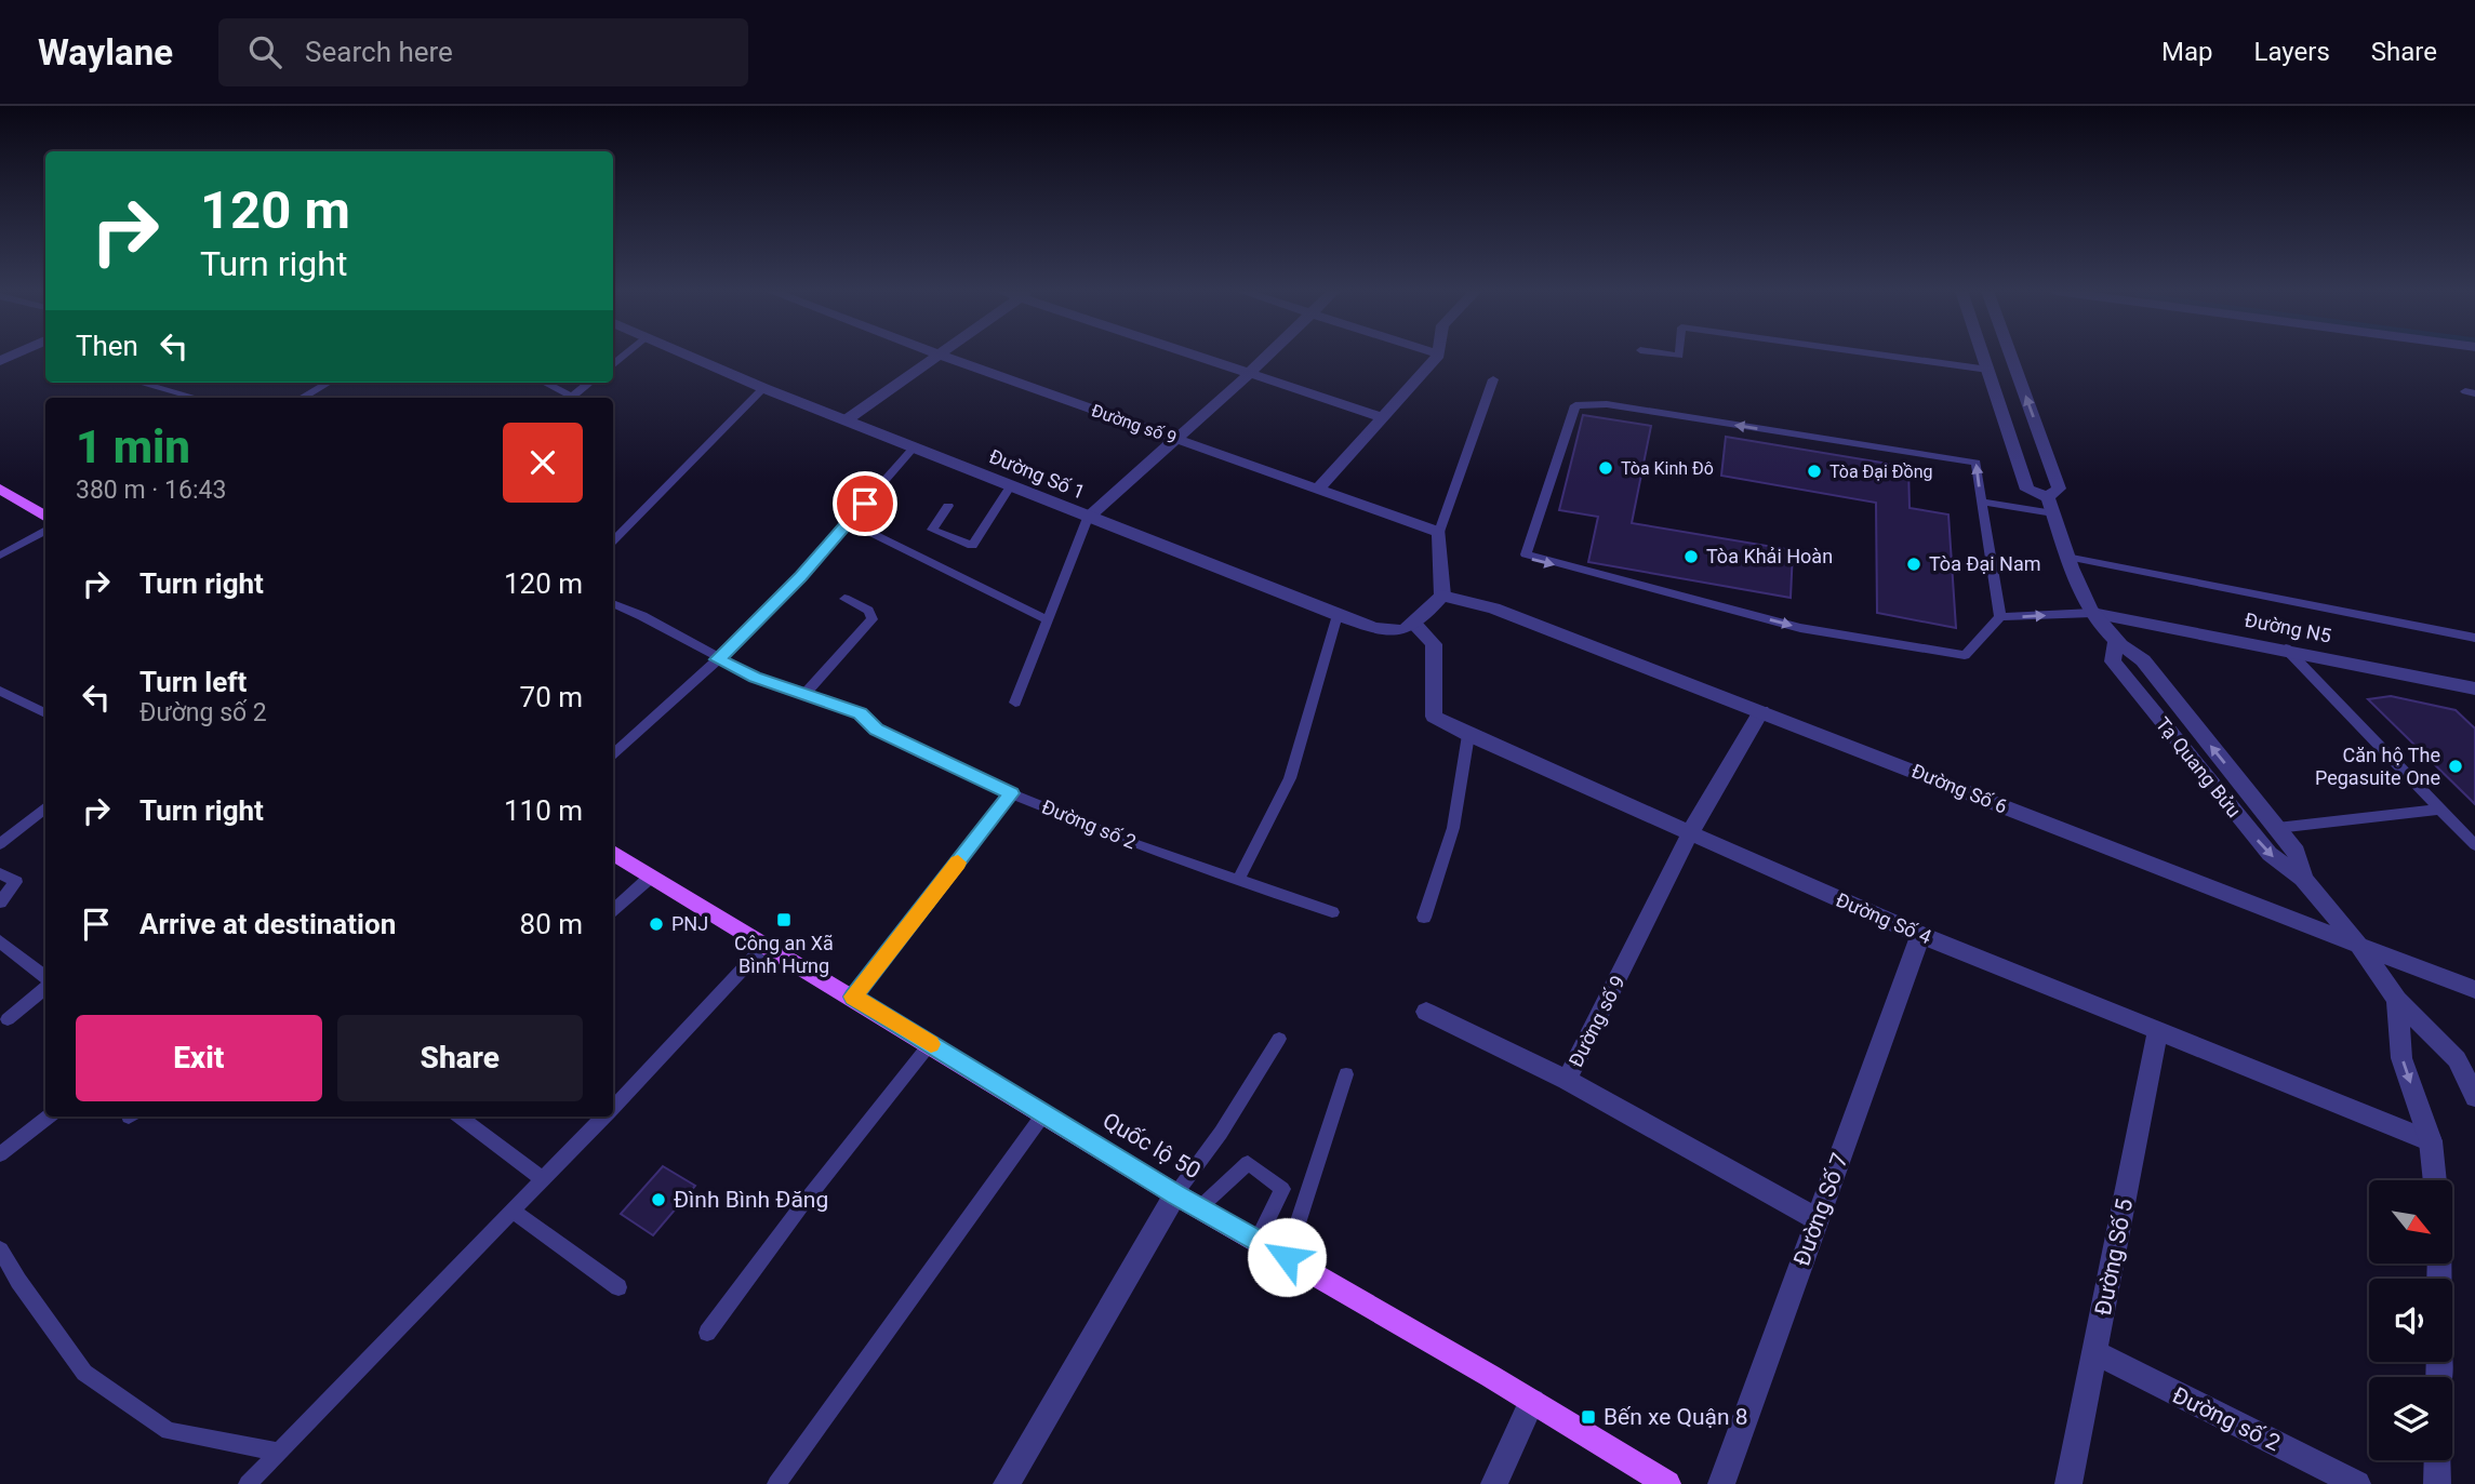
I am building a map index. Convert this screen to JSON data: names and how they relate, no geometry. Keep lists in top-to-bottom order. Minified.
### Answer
{"streets":{"main road":["Quốc lộ 50"],"street":["Đường số 9","Đường Số 1","Đường N5","Tạ Quang Bửu","Đường Số 6","Đường số 2","Đường Số 4","Đường Số 7","Đường Số 5"]},"crossings":[["Đường số 9","Đường Số 6"],["Đường số 9","Đường Số 4"],["Đường số 9","Đường Số 7"],["Đường Số 1","Đường Số 4"],["Đường N5","Tạ Quang Bửu"],["Tạ Quang Bửu","Đường Số 6"],["Đường số 2","Đường Số 5"],["Đường Số 4","Đường Số 7"],["Đường Số 4","Đường Số 5"]],"places":{"other":["Tòa Kinh Đô","Tòa Đại Đồng","Tòa Khải Hoàn","Tòa Đại Nam","Căn hộ The Pegasuite One","PNJ","Đình Bình Đăng"],"transit":["Công an Xã Bình Hưng","Bến xe Quận 8"]},"north":"bottom right","page":{"header":"Waylane","search":"Search here","nav":["Map","Layers","Share"],"turn":["120 m","Turn right"],"then":"Then","heading":["1 min","380 m · 16:43"],"list":[{"name":"Turn right","value":"120 m"},{"name":"Turn left","note":"Đường số 2","value":"70 m"},{"name":"Turn right","value":"110 m"},{"name":"Arrive at destination","value":"80 m"}],"buttons":["Exit","Share"]}}
